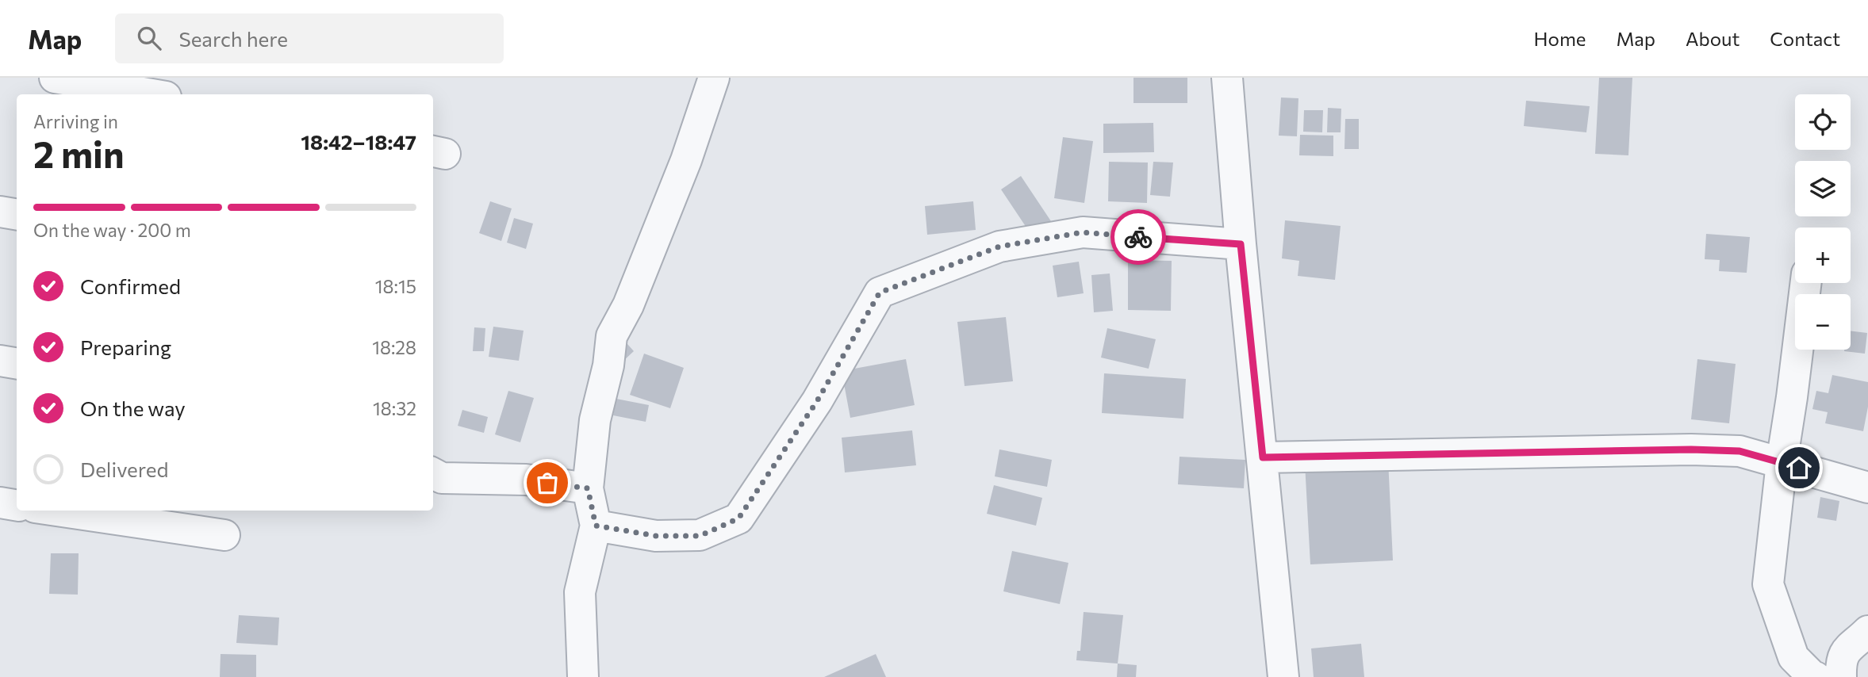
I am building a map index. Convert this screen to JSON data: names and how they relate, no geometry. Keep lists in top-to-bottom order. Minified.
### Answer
{"page":{"header":"Map","search":"Search here","nav":["Home","Map","About","Contact"],"map_buttons":["+","−"],"heading":["2 min","Arriving in","18:42–18:47"],"bar":"On the way · 200 m","list":[["Confirmed","18:15"],["Preparing","18:28"],["On the way","18:32"],"Delivered"]}}
